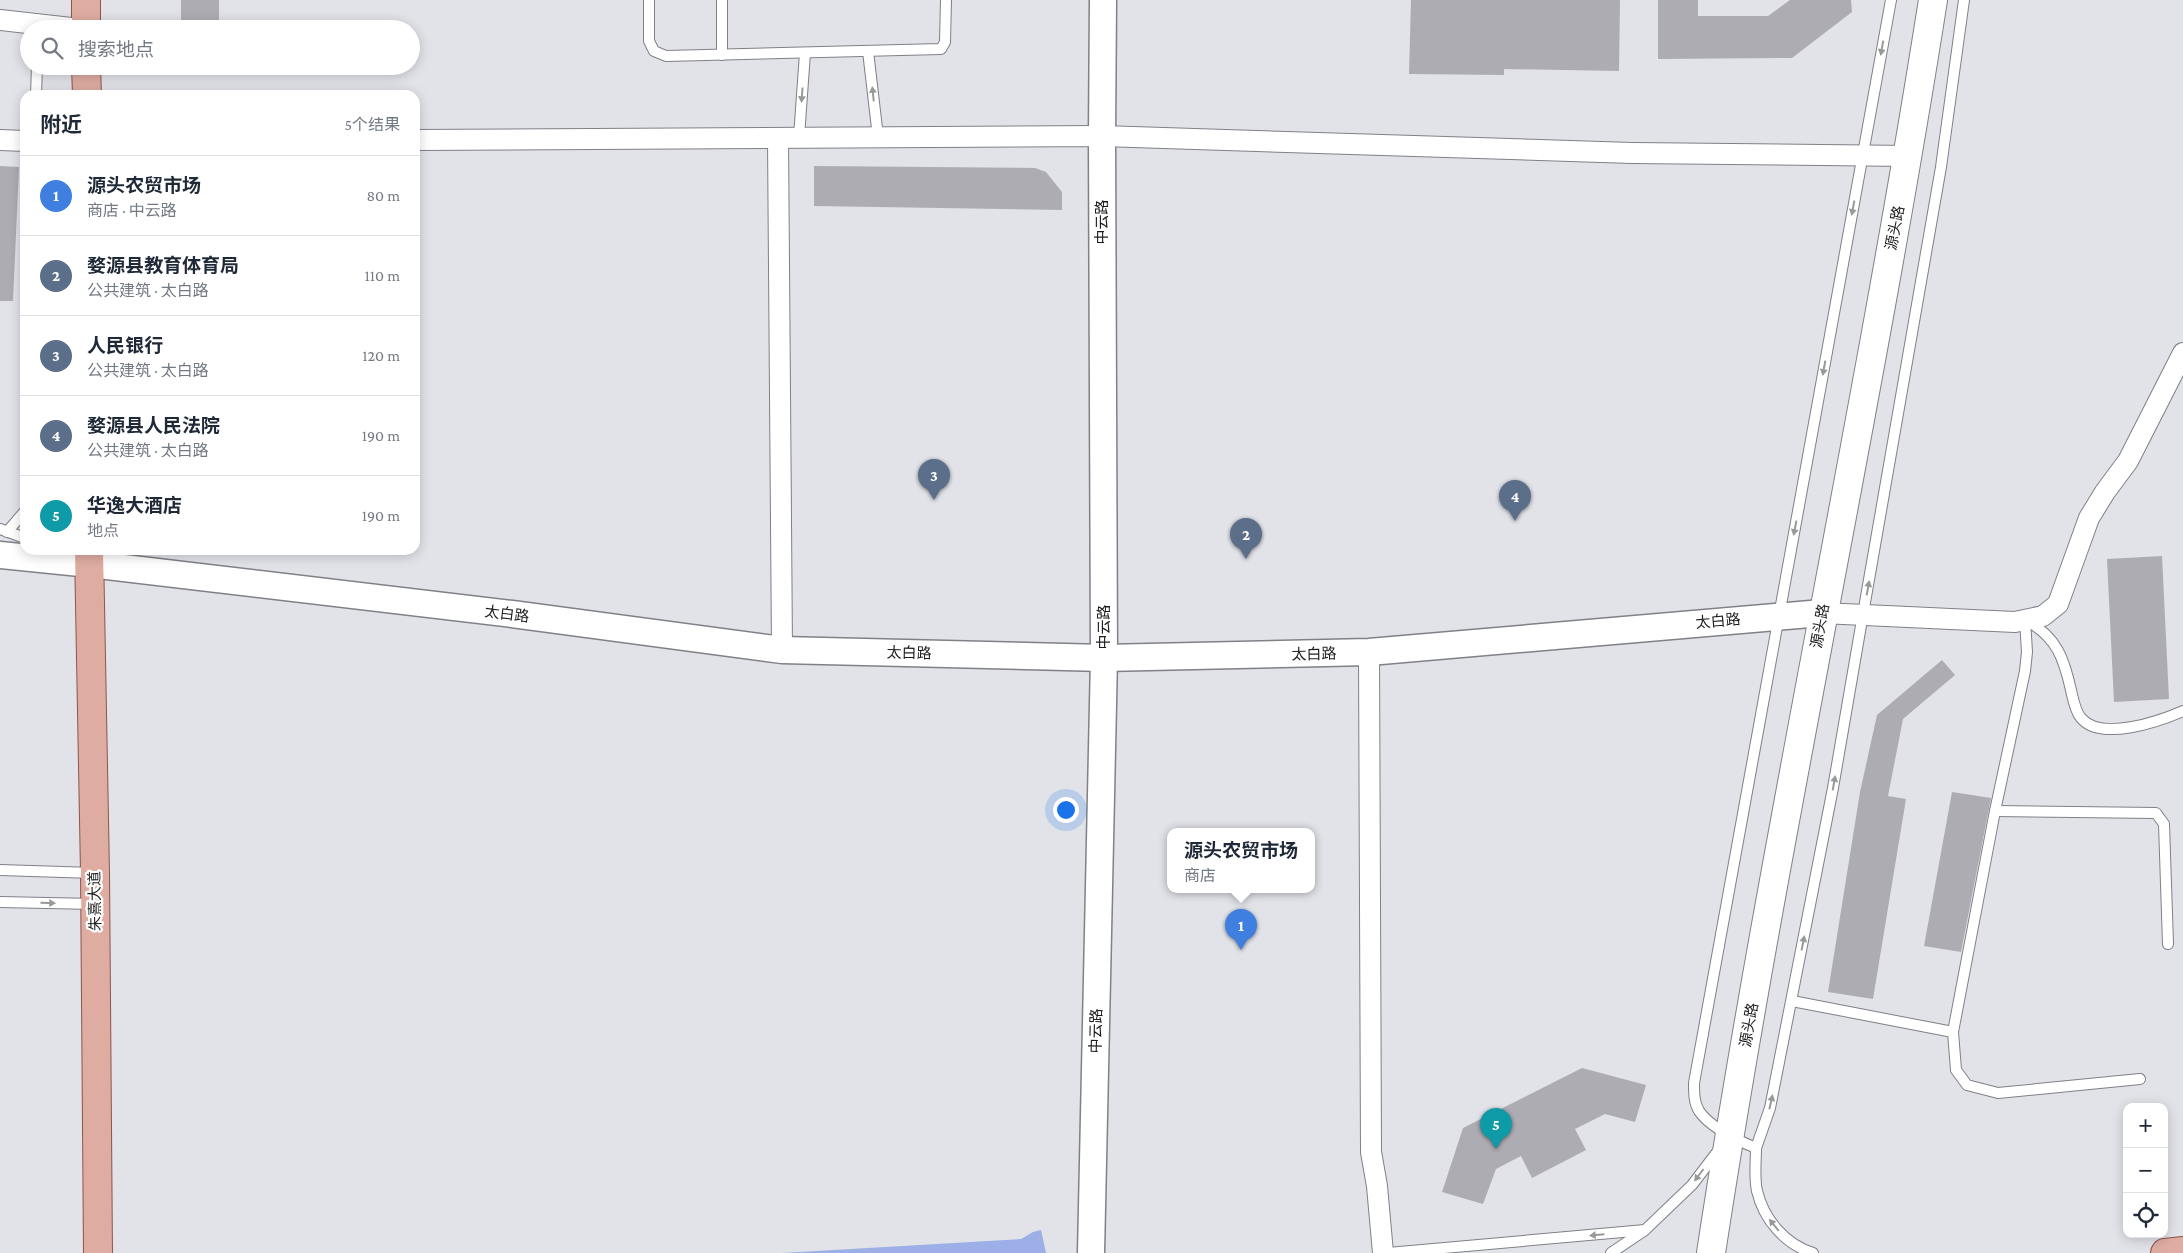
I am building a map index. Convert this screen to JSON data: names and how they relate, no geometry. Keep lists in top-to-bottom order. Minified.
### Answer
{"streets":{"main road":["源头路","朱熹大道"],"street":["中云路","太白路"]},"crossings":[["中云路","太白路"],["源头路","太白路"],["太白路","朱熹大道"]],"page":{"search":"搜索地点","heading":["附近","5个结果"],"list":[{"mark":"1","name":"源头农贸市场","note":"商店 · 中云路","value":"80 m"},{"mark":"2","name":"婺源县教育体育局","note":"公共建筑 · 太白路","value":"110 m"},{"mark":"3","name":"人民银行","note":"公共建筑 · 太白路","value":"120 m"},{"mark":"4","name":"婺源县人民法院","note":"公共建筑 · 太白路","value":"190 m"},{"mark":"5","name":"华逸大酒店","note":"地点","value":"190 m"}],"pins":["3","4","2","1","5"],"popup":["源头农贸市场","商店"],"map_buttons":["+","−"]}}
